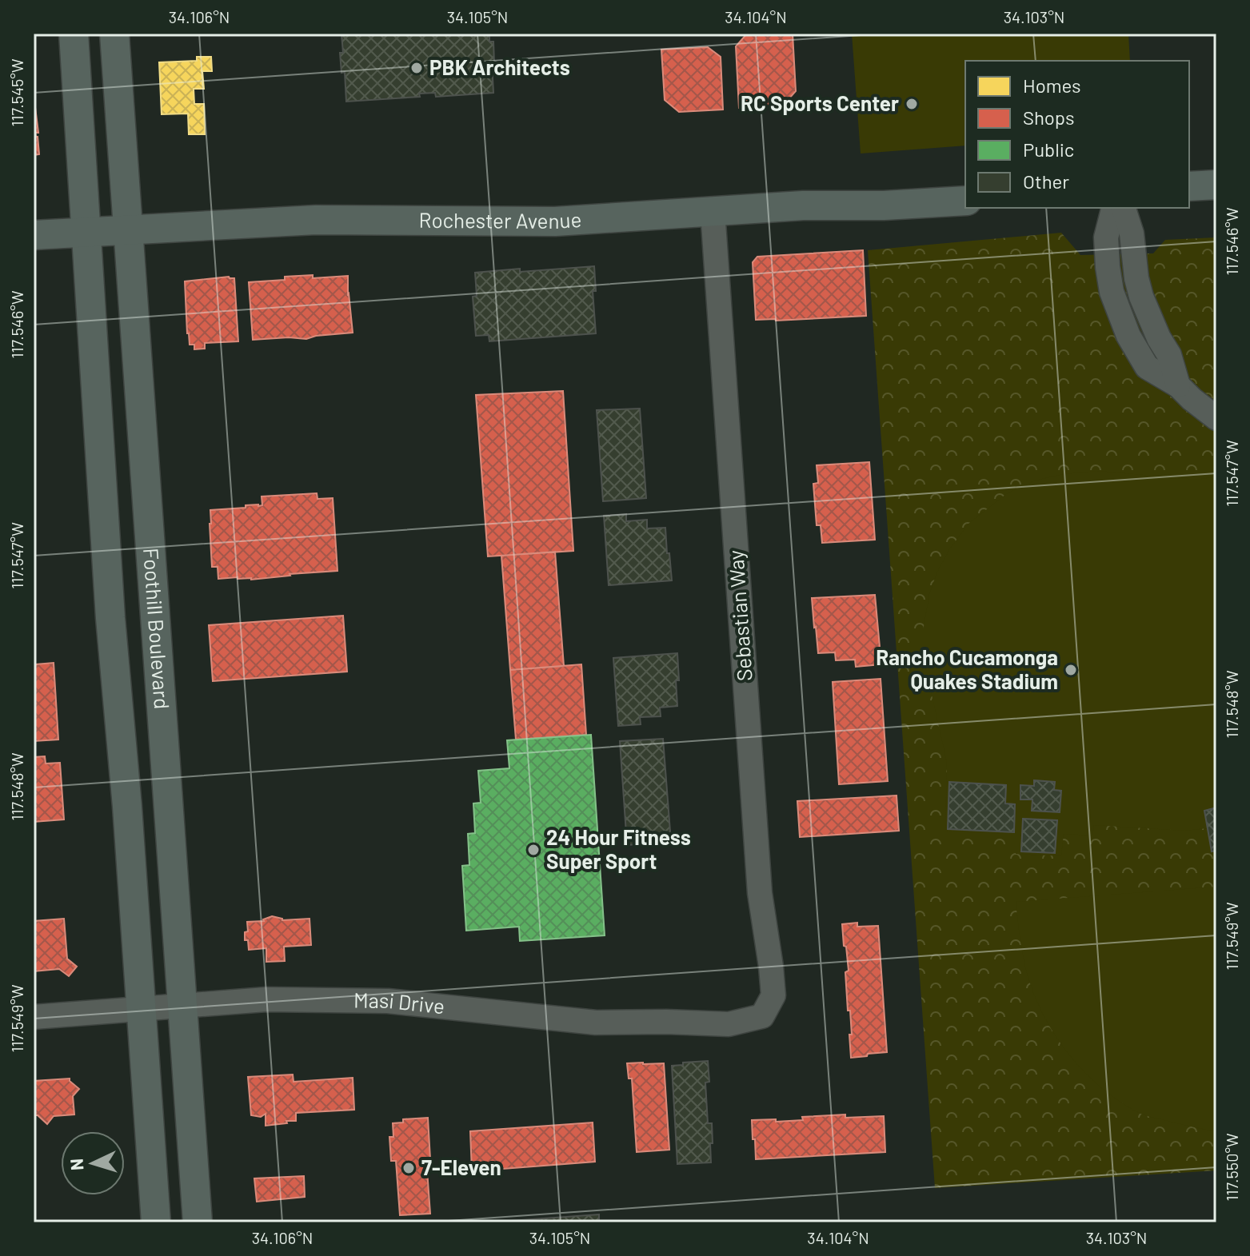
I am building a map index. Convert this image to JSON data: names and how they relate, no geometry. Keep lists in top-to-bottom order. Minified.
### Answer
{"streets":{"main road":["Rochester Avenue","Foothill Boulevard"],"street":["Sebastian Way","Masi Drive"]},"crossings":[["Rochester Avenue","Sebastian Way"],["Rochester Avenue","Foothill Boulevard"],["Sebastian Way","Masi Drive"],["Foothill Boulevard","Masi Drive"]],"places":["PBK Architects","RC Sports Center","Rancho Cucamonga Quakes Stadium","24 Hour Fitness Super Sport","7-Eleven"],"legend":["Homes","Shops","Public","Other"],"north":"left","coordinates":["34.106°N","34.105°N","34.104°N","34.103°N","117.545°W","117.546°W","117.547°W","117.548°W","117.549°W","117.550°W"]}
